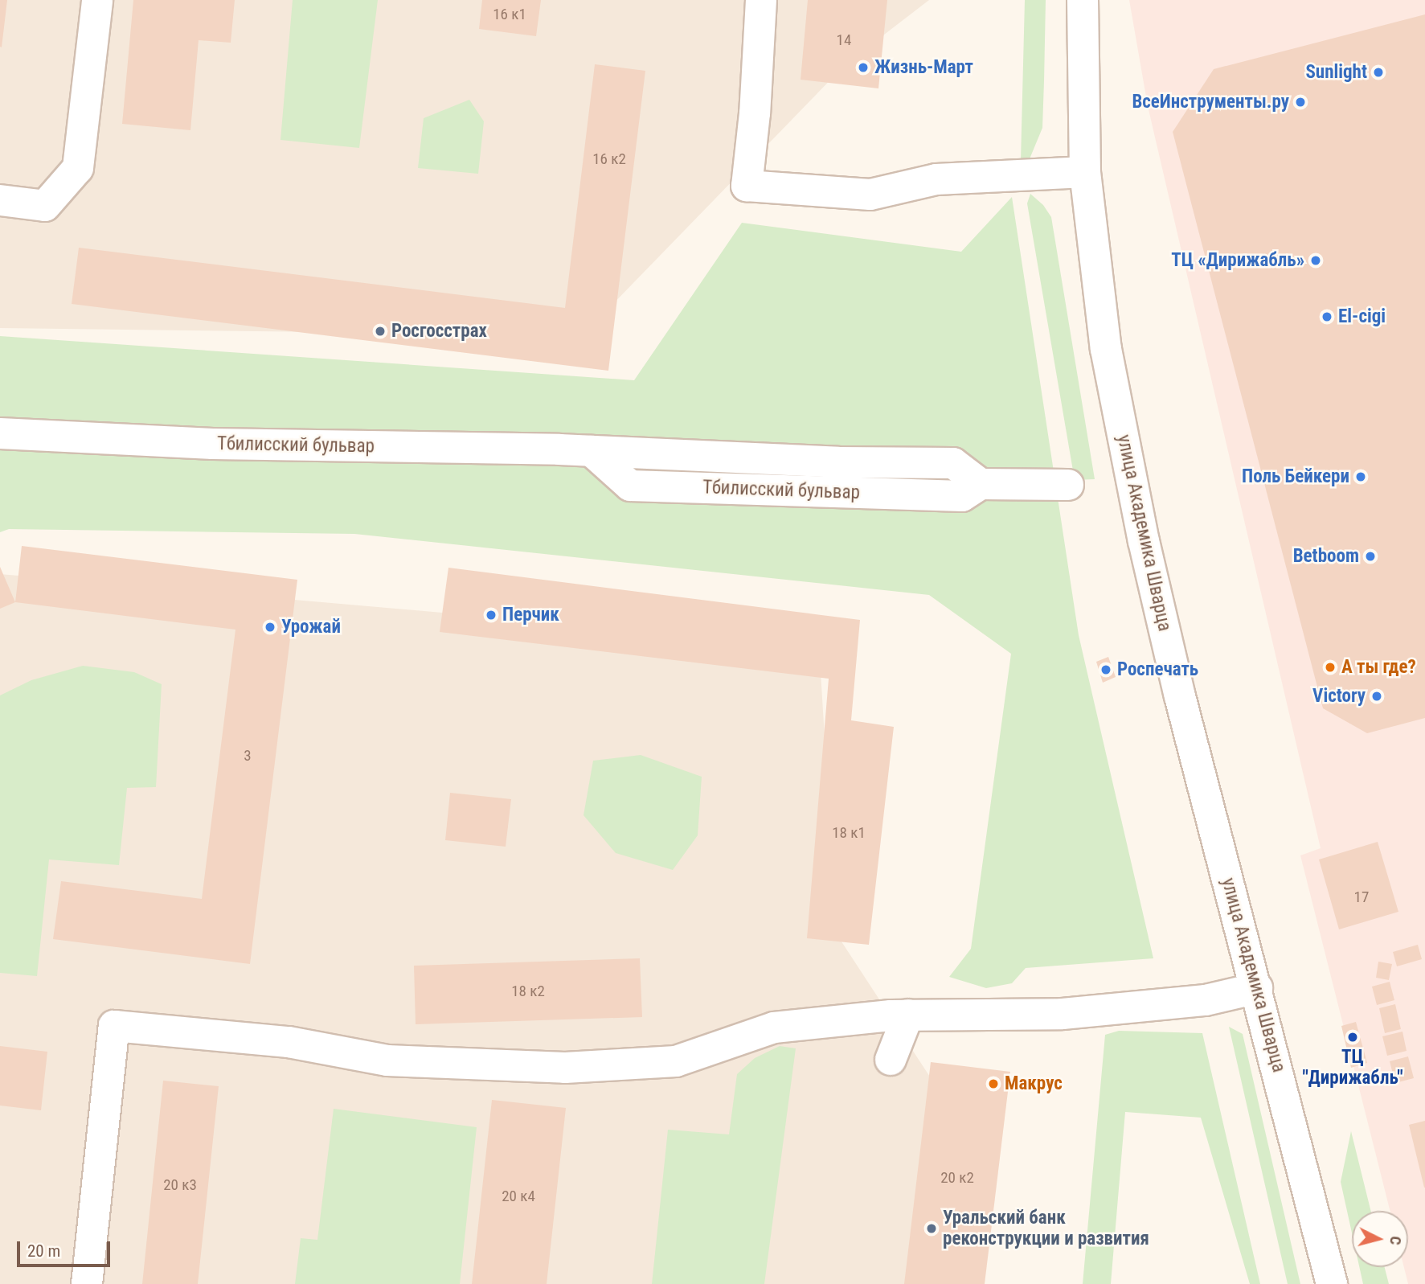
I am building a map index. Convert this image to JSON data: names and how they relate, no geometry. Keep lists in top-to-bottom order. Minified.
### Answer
{"streets":{"street":["Тбилисский бульвар","улица Академика Шварца"]},"places":["Жизнь-Март","Sunlight","ВсеИнструменты.ру","ТЦ «Дирижабль»","El-cigi","Росгосстрах","Поль Бейкери","Betboom","Перчик","Урожай","А ты где?","Роспечать","Victory","ТЦ \"Дирижабль\"","Макрус","Уральский банк реконструкции и развития"],"house_numbers":["16 к1","14","16 к2","3","18 к1","17","18 к2","20 к2","20 к3","20 к4"],"scale_bar":"20 m","north":"right"}
